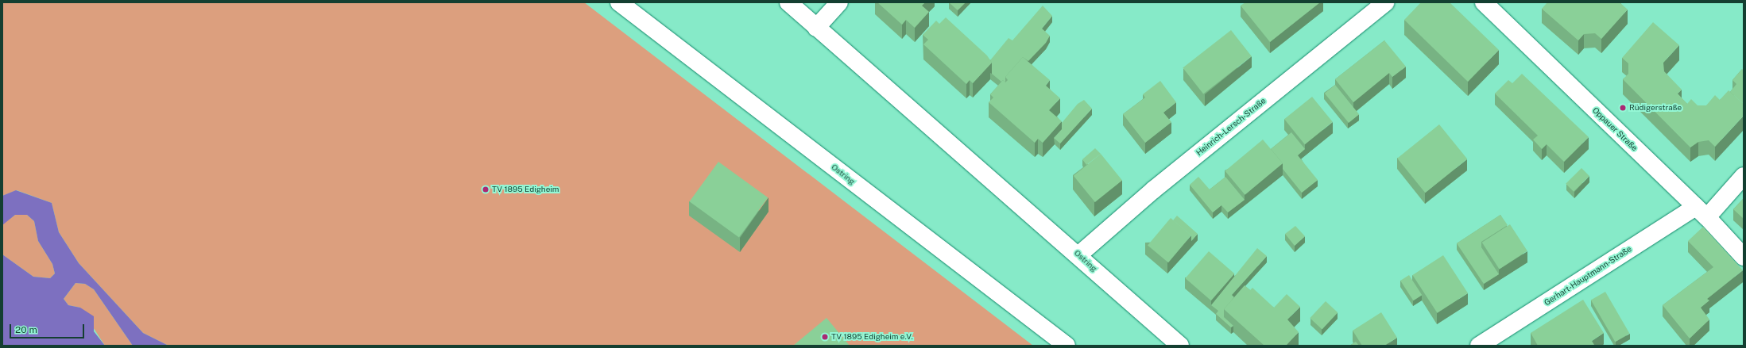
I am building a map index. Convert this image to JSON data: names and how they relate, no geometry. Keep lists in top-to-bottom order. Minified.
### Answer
{"streets":{"street":["Heinrich-Lersch-Straße","Oppauer Straße","Ostring","Gerhart-Hauptmann-Straße"]},"crossings":[["Heinrich-Lersch-Straße","Ostring"],["Oppauer Straße","Gerhart-Hauptmann-Straße"]],"places":["Rüdigerstraße","TV 1895 Edigheim","TV 1895 Edigheim e.V."],"scale_bar":"20 m"}
